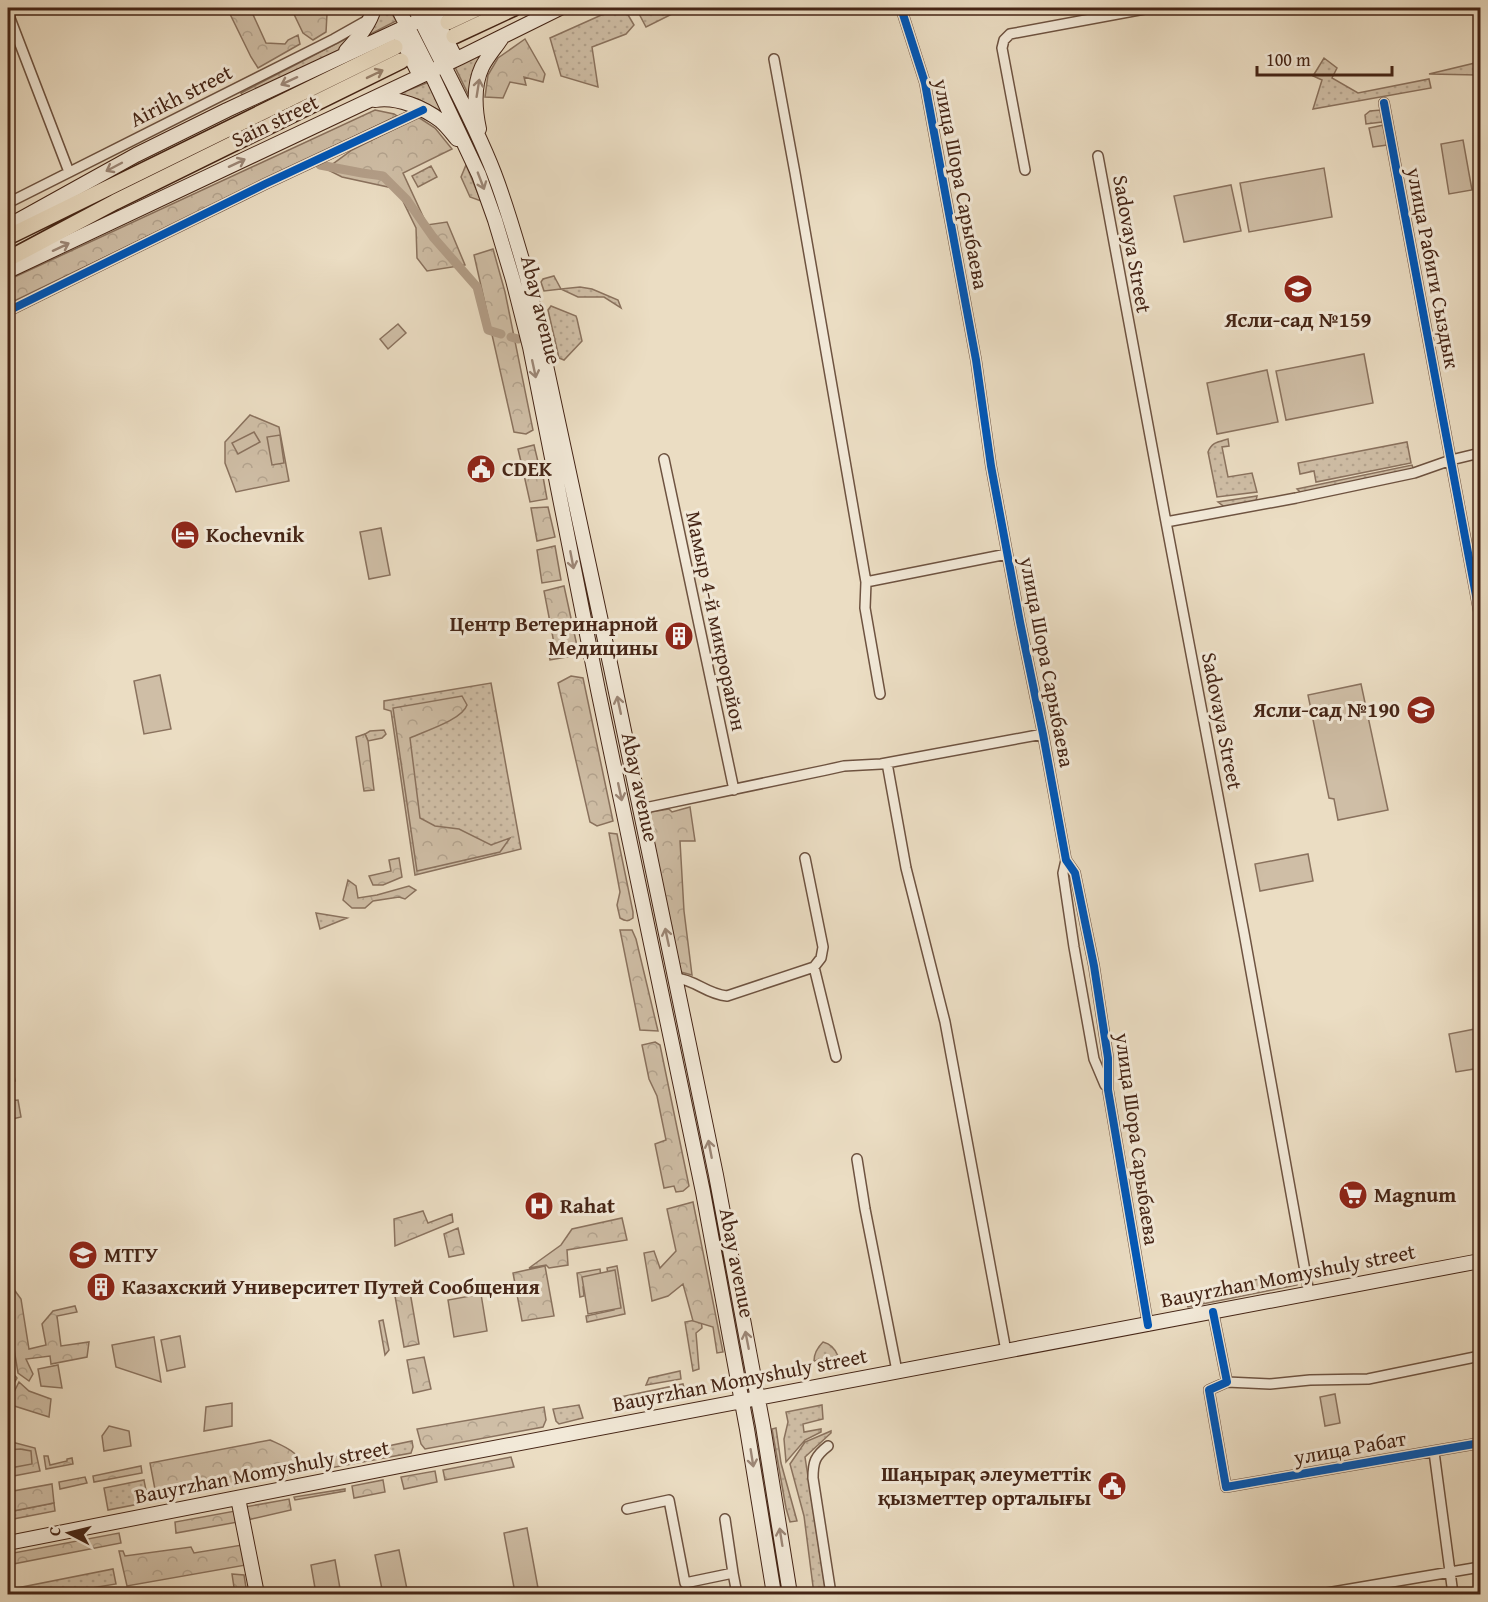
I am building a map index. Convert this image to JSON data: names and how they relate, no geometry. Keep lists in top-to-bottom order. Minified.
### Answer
{"streets":{"main road":["Sain street","Abay avenue","Bauyrzhan Momyshuly street"],"street":["Airikh street","улица Шора Сарыбаева","Sadovaya Street","улица Рабиги Сыздык","Мамыр 4-й микрорайон","улица Рабат"]},"crossings":[["Sain street","Abay avenue"],["улица Шора Сарыбаева","Bauyrzhan Momyshuly street"],["Sadovaya Street","Bauyrzhan Momyshuly street"],["Abay avenue","Bauyrzhan Momyshuly street"]],"places":{"school or university":["Ясли-сад №159","Ясли-сад №190","МТГУ"],"public building":["CDEK","Шаңырақ әлеуметтік қызметтер орталығы"],"hotel":["Kochevnik"],"building":["Центр Ветеринарной Медицины","Казахский Университет Путей Сообщения"],"supermarket":["Magnum"],"hospital":["Rahat"]},"scale_bar":"100 m","north":"left"}
